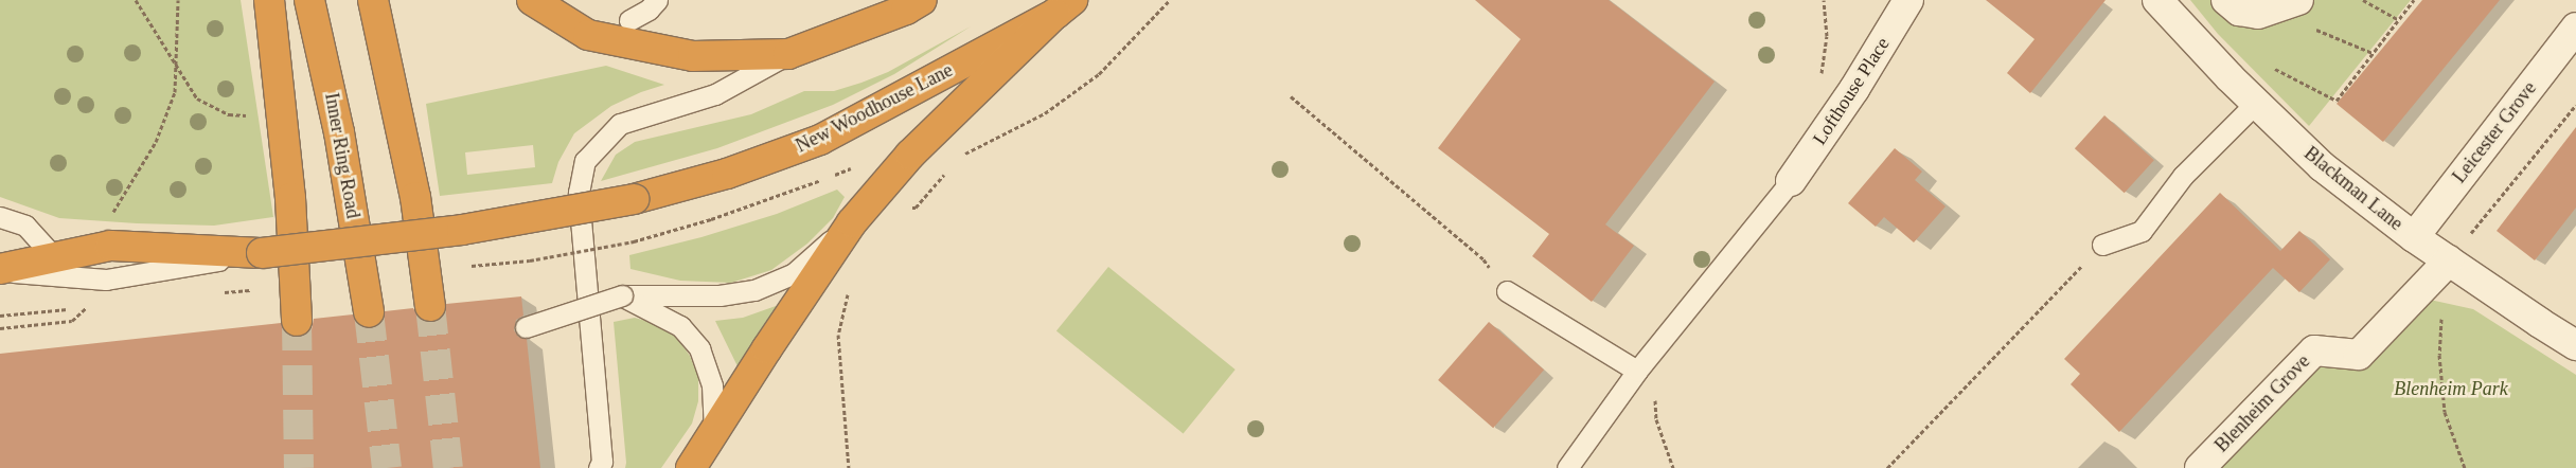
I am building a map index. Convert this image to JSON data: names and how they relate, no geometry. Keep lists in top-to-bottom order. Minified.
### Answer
{"streets":{"highway":["New Woodhouse Lane","Inner Ring Road"],"street":["Lofthouse Place","Leicester Grove","Blackman Lane","Blenheim Grove"]},"crossings":[["Leicester Grove","Blackman Lane"],["Blackman Lane","Blenheim Grove"]],"parks":["Blenheim Park"]}
